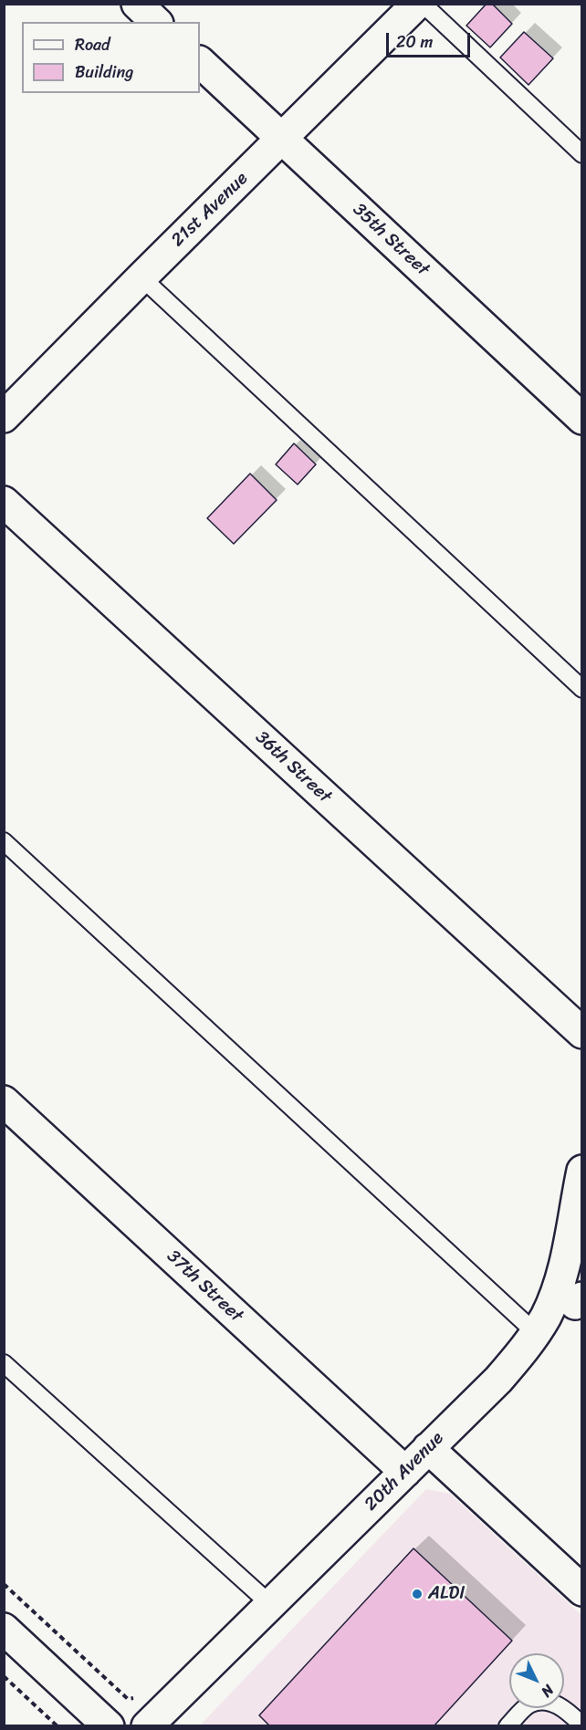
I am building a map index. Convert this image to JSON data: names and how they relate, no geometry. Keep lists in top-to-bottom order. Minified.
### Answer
{"streets":{"street":["21st Avenue","35th Street","36th Street","37th Street","20th Avenue"]},"crossings":[["21st Avenue","35th Street"],["37th Street","20th Avenue"]],"places":["ALDI"],"legend":["Road","Building"],"scale_bar":"20 m","north":"bottom right"}
